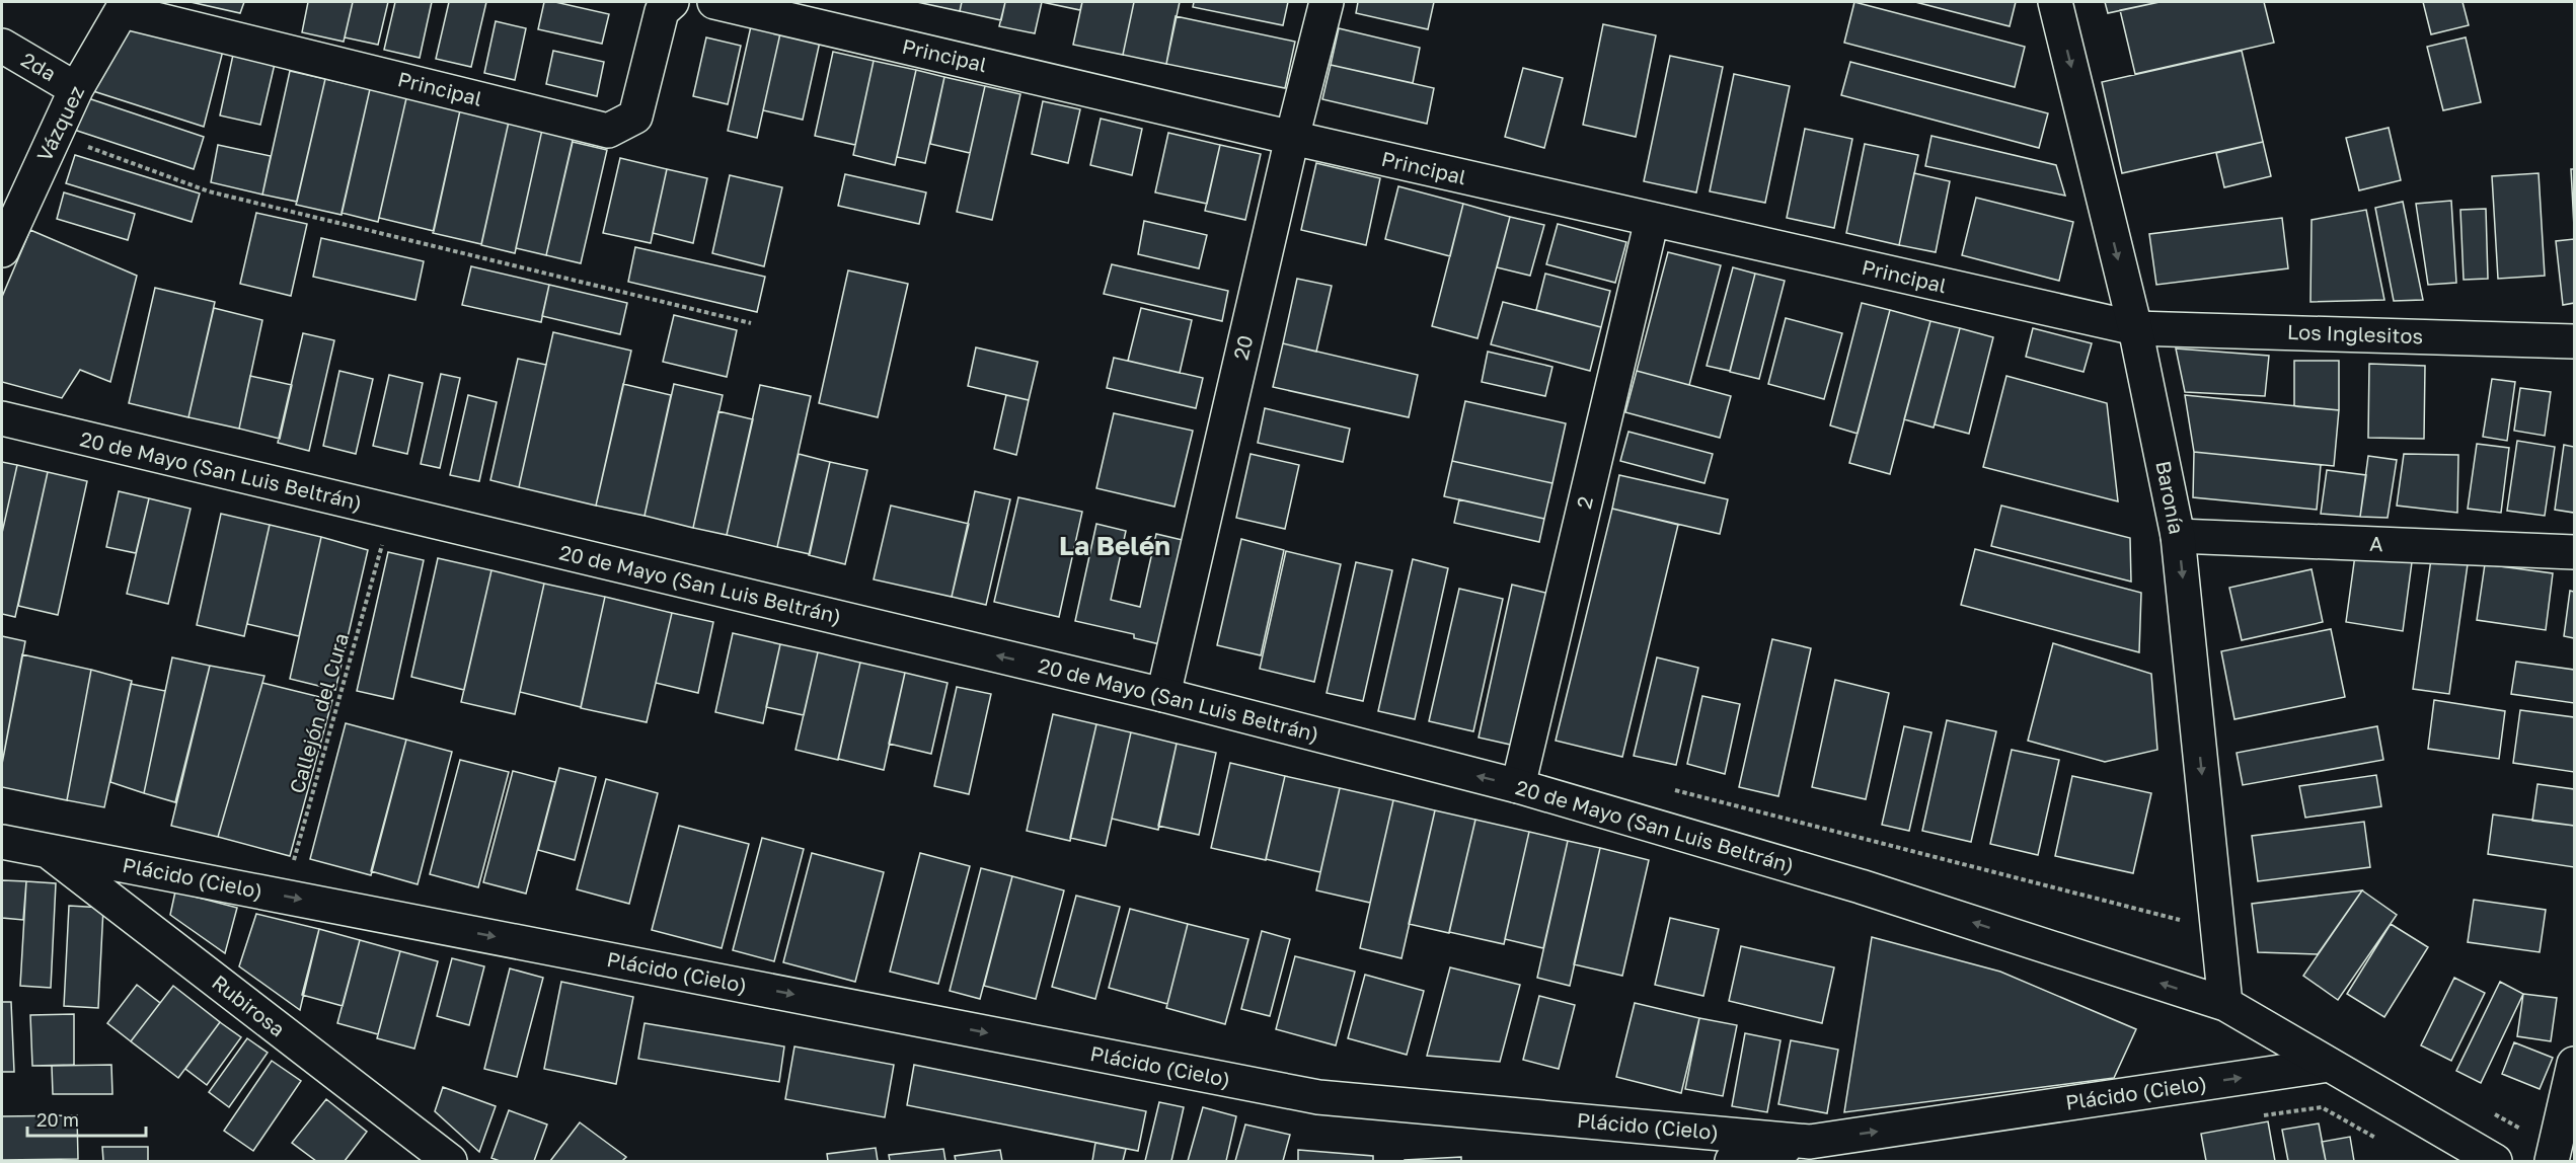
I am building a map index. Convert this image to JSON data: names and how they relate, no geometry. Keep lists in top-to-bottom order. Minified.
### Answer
{"streets":{"street":["Principal","2da","Vázquez","Los Inglesitos","20","20 de Mayo (San Luis Beltrán)","Baronía","2","A","Plácido (Cielo)","Rubirosa"],"path":["Callejón del Cura"]},"crossings":[["Principal","Vázquez"],["Principal","Los Inglesitos"],["Principal","20"],["Principal","Baronía"],["Principal","2"],["2da","Vázquez"],["Los Inglesitos","Baronía"],["20","20 de Mayo (San Luis Beltrán)"],["20 de Mayo (San Luis Beltrán)","Baronía"],["20 de Mayo (San Luis Beltrán)","2"],["20 de Mayo (San Luis Beltrán)","Plácido (Cielo)"],["Baronía","A"],["Callejón del Cura","Plácido (Cielo)"],["Plácido (Cielo)","Rubirosa"]],"one_way":["20 de Mayo (San Luis Beltrán)","Baronía","Plácido (Cielo)"],"districts":["La Belén"],"scale_bar":"20 m"}
